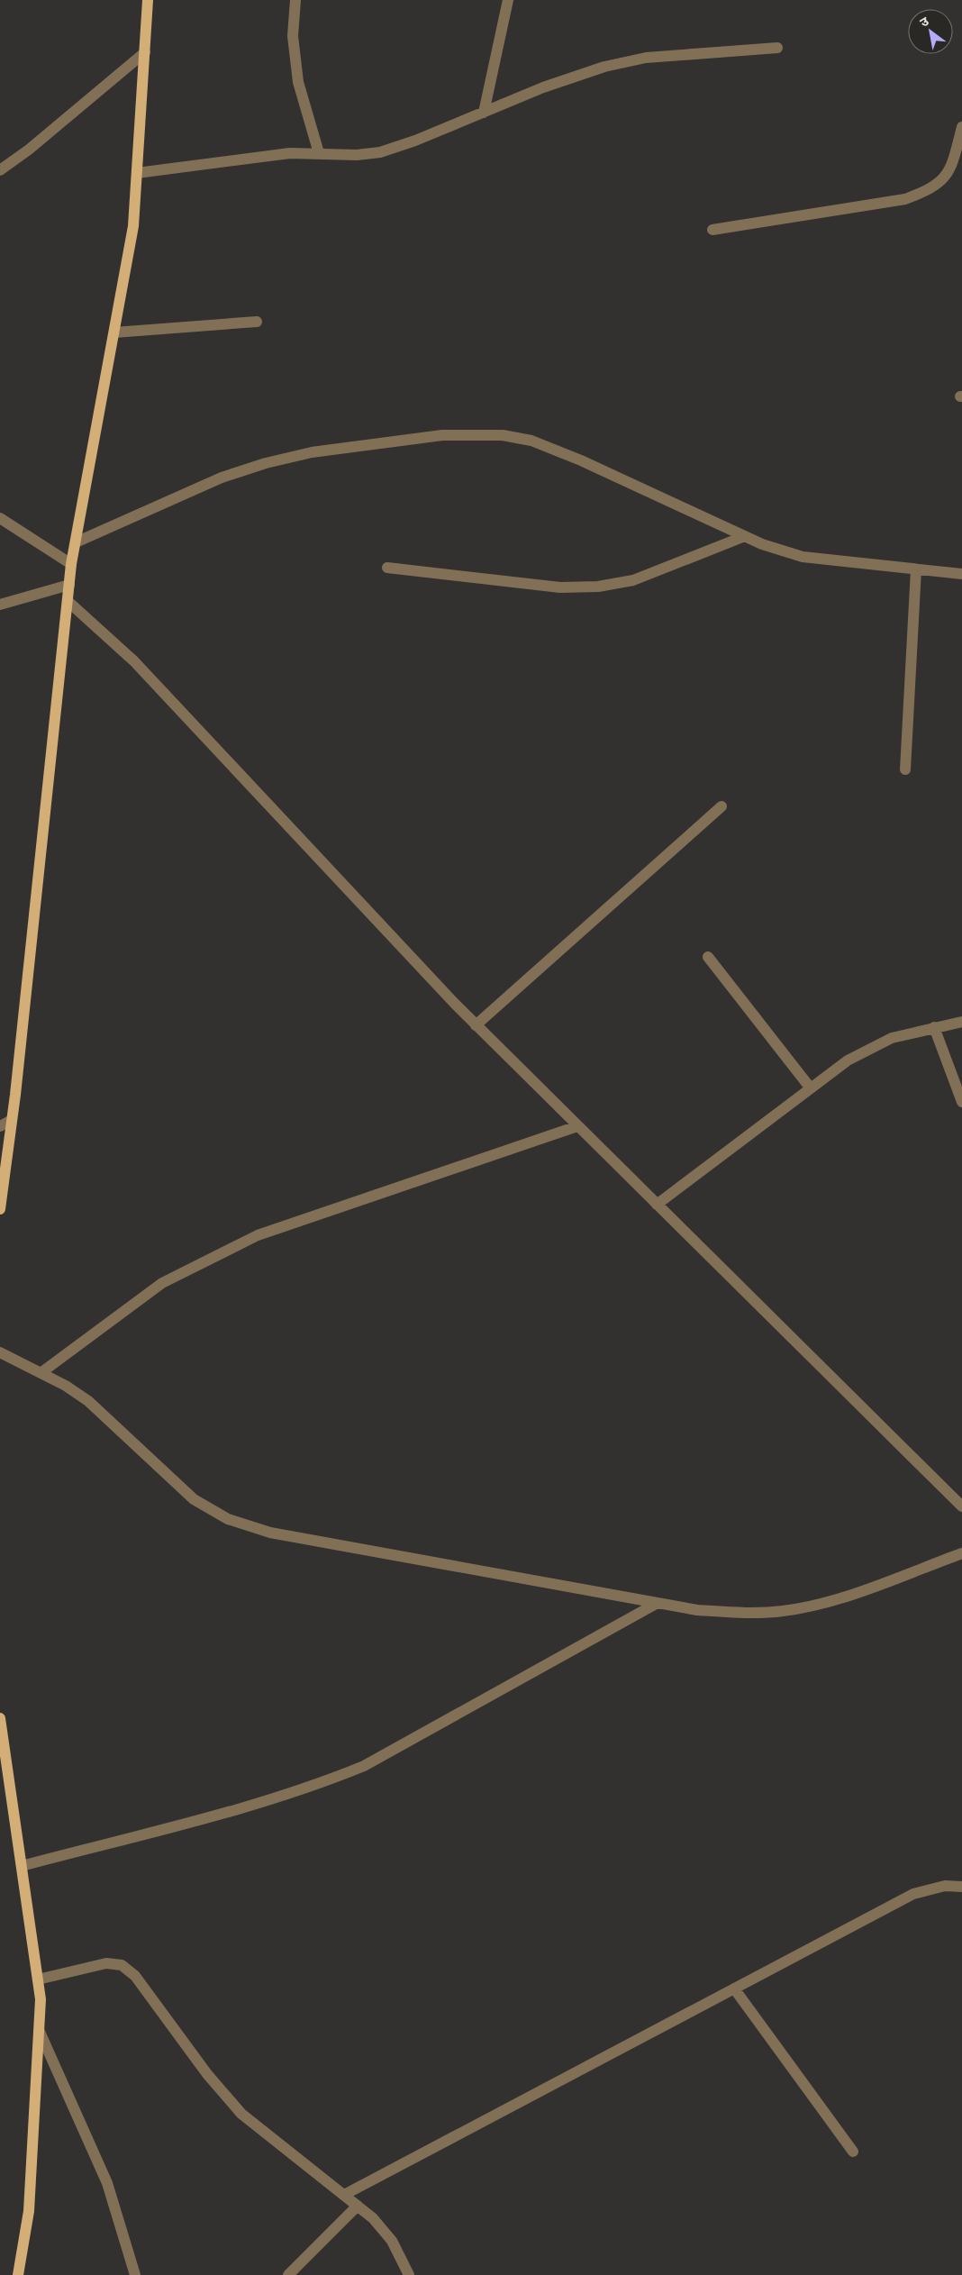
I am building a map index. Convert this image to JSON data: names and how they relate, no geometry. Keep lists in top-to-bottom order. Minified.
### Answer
{"north":"top left"}
